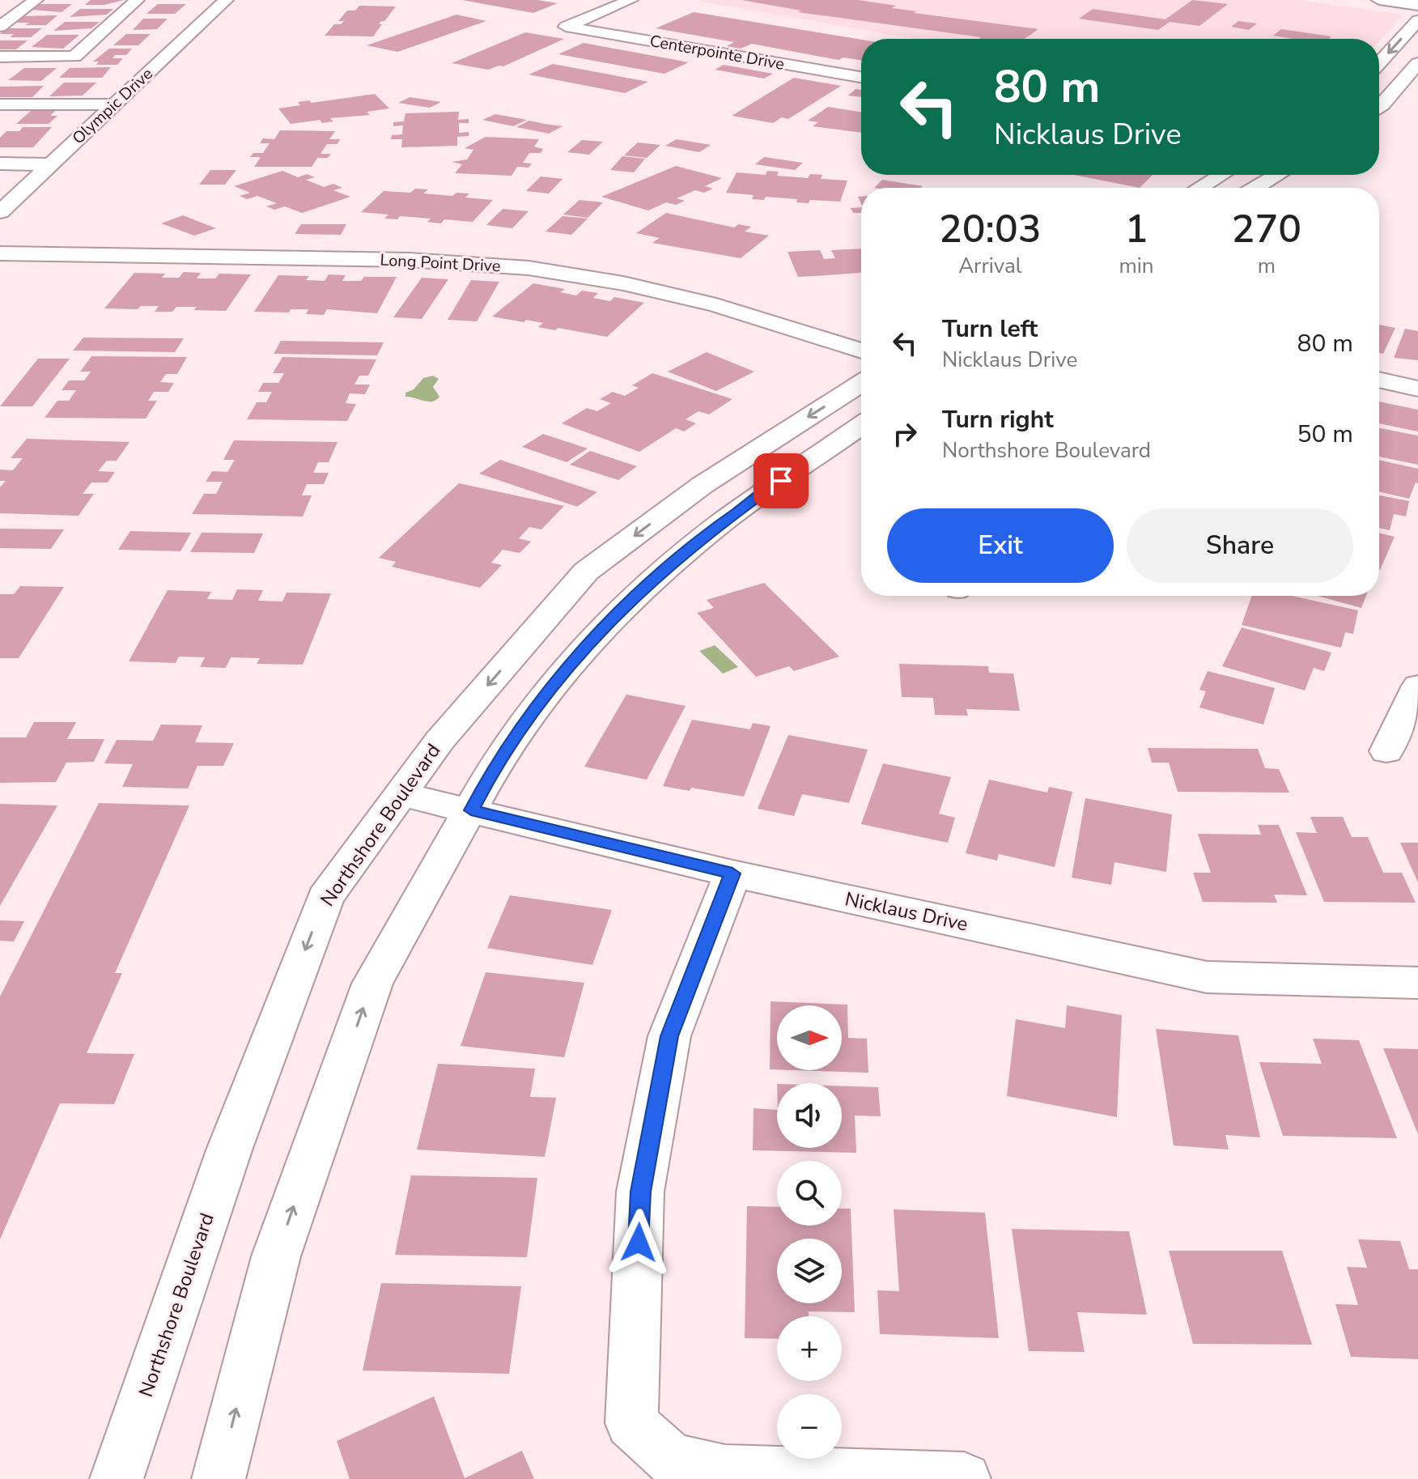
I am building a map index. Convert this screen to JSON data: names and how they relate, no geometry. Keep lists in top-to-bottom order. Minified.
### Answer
{"streets":{"street":["Centerpointe Drive","Olympic Drive","Long Point Drive","Northshore Boulevard","Nicklaus Drive"]},"crossings":[["Northshore Boulevard","Nicklaus Drive"]],"north":"right","page":{"turn":["80 m","Nicklaus Drive"],"eta":["20:03","Arrival","1","min","270","m"],"list":[{"name":"Turn left","note":"Nicklaus Drive","value":"80 m"},{"name":"Turn right","note":"Northshore Boulevard","value":"50 m"}],"buttons":["Exit","Share"],"map_buttons":["+","−"]}}
